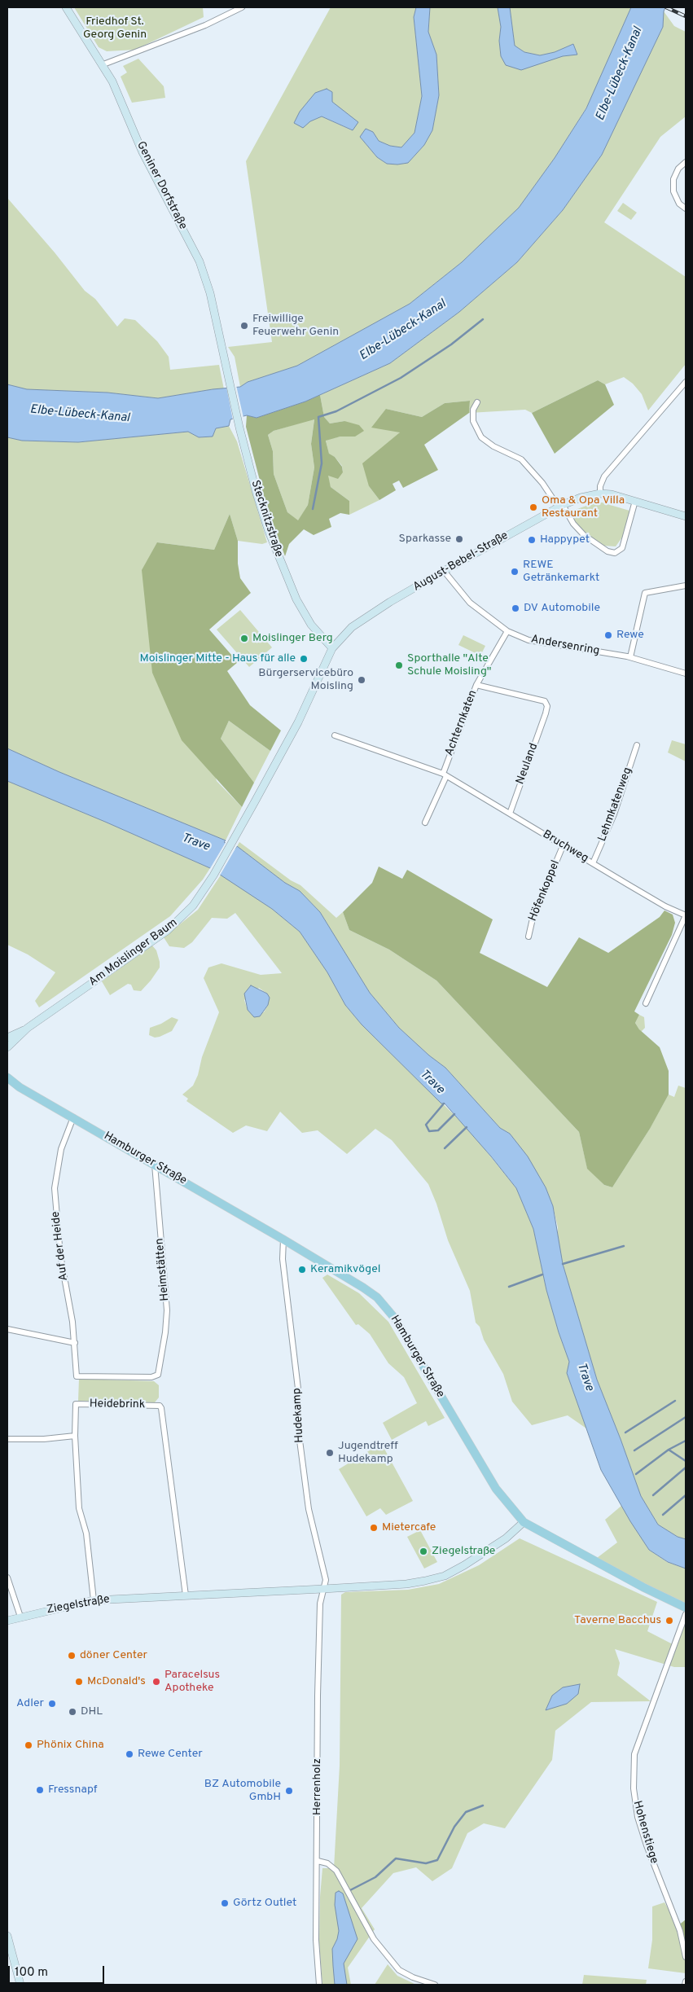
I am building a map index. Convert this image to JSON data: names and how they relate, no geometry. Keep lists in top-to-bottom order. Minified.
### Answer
{"streets":{"main road":["Geniner Dorfstraße","Stecknitzstraße","August-Bebel-Straße","Am Moislinger Baum","Hamburger Straße","Ziegelstraße"],"street":["Andersenring","Achternkaten","Neuland","Lehmkatenweg","Bruchweg","Höfenkoppel","Auf der Heide","Heimstätten","Heidebrink","Hudekamp","Herrenholz","Hohenstiege"]},"crossings":[["Geniner Dorfstraße","Stecknitzstraße"],["Stecknitzstraße","August-Bebel-Straße"],["Stecknitzstraße","Am Moislinger Baum"],["August-Bebel-Straße","Andersenring"],["August-Bebel-Straße","Am Moislinger Baum"],["Andersenring","Achternkaten"],["Achternkaten","Neuland"],["Achternkaten","Bruchweg"],["Neuland","Bruchweg"],["Lehmkatenweg","Bruchweg"],["Bruchweg","Höfenkoppel"],["Hamburger Straße","Auf der Heide"],["Hamburger Straße","Heimstätten"],["Hamburger Straße","Hudekamp"],["Hamburger Straße","Ziegelstraße"],["Auf der Heide","Heimstätten"],["Heidebrink","Ziegelstraße"],["Hudekamp","Ziegelstraße"],["Hudekamp","Herrenholz"],["Ziegelstraße","Herrenholz"]],"water":["Elbe-Lübeck-Kanal","Trave"],"parks":["Friedhof St. Georg Genin"],"places":["Freiwillige Feuerwehr Genin","Oma & Opa Villa Restaurant","Sparkasse","Happypet","REWE Getränkemarkt","DV Automobile","Rewe","Moislinger Berg","Moislinger Mitte - Haus für alle","Sporthalle \"Alte Schule Moisling\"","Bürgerservicebüro Moisling","Keramikvögel","Jugendtreff Hudekamp","Mietercafe","Ziegelstraße","Taverne Bacchus","döner Center","McDonald's","Paracelsus Apotheke","Adler","DHL","Phönix China","Rewe Center","Fressnapf","BZ Automobile GmbH","Görtz Outlet"],"scale_bar":"100 m"}
